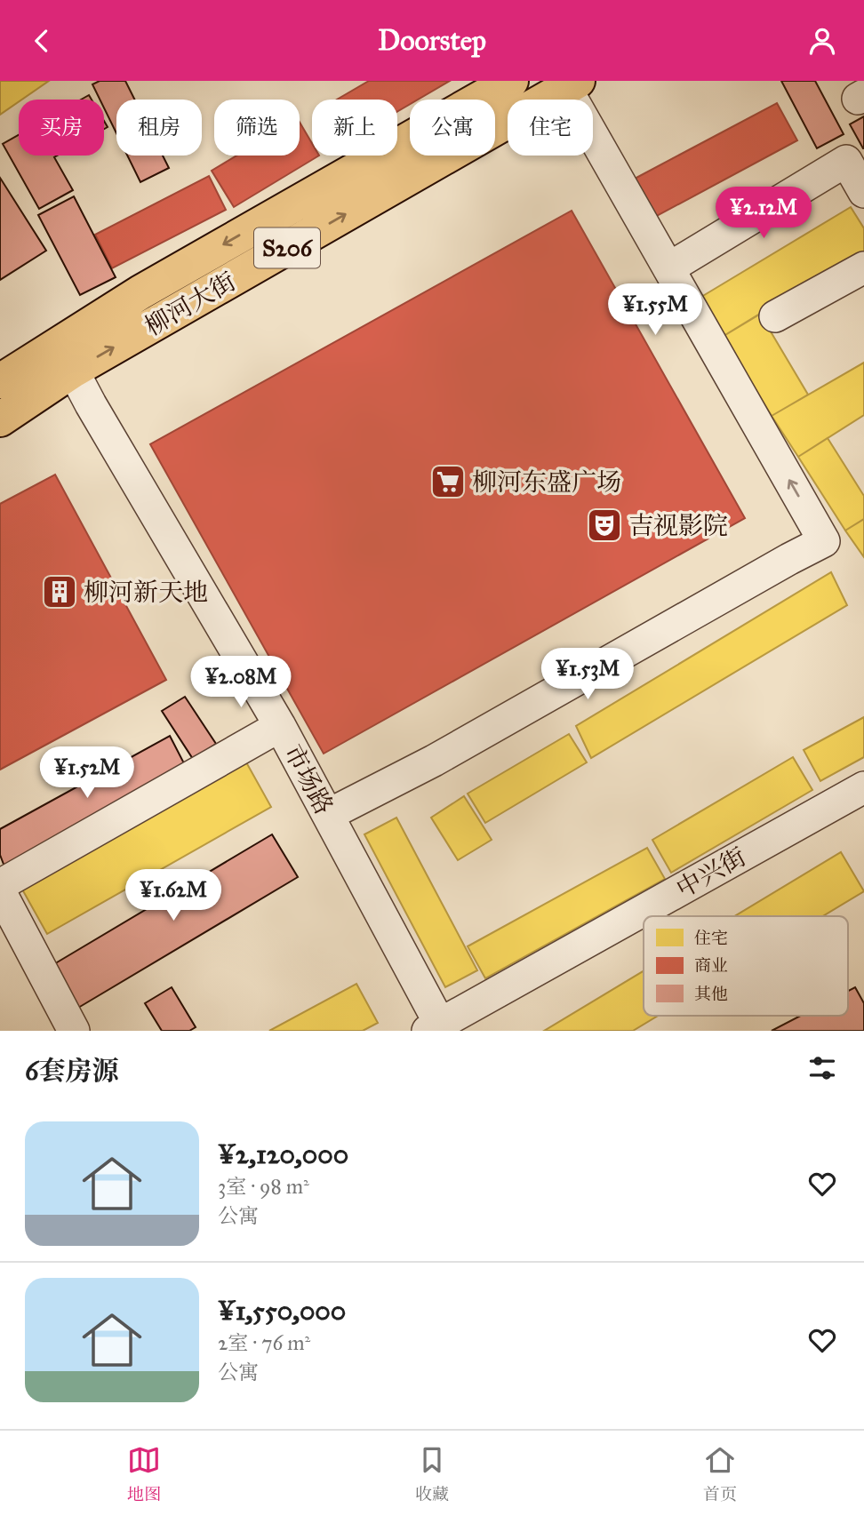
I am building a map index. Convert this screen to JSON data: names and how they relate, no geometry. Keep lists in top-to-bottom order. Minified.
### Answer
{"streets":{"main road":["S206","柳河大街"],"street":["市场路","中兴街"]},"crossings":[["柳河大街","市场路"],["市场路","中兴街"]],"places":{"supermarket":["柳河东盛广场"],"theatre":["吉视影院"],"building":["柳河新天地"]},"legend":["住宅","商业","其他"],"page":{"header":"Doorstep","chip":["买房","租房","筛选","新上","公寓","住宅"],"price":["¥2.12M","¥1.55M","¥1.53M","¥2.08M","¥1.52M","¥1.62M"],"heading":"6套房源","list":[{"name":"¥2,120,000","note":"3室 · 98 m² · 公寓"},{"name":"¥1,550,000","note":"2室 · 76 m² · 公寓"}],"tabs":["地图","收藏","首页"]}}
